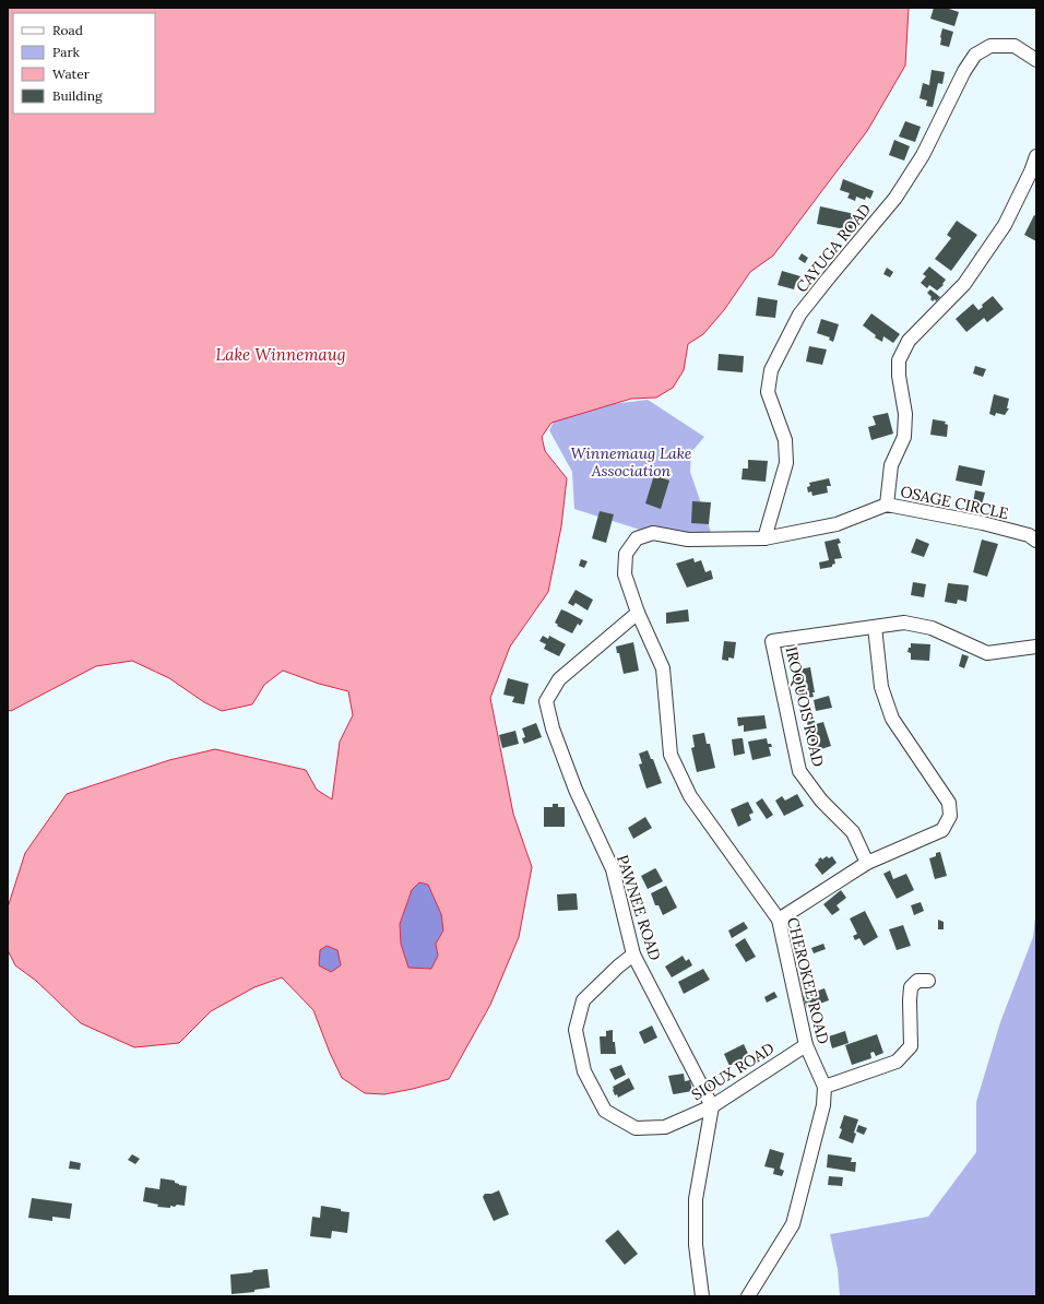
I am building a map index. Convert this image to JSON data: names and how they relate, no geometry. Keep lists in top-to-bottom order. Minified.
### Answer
{"streets":{"street":["CAYUGA ROAD","OSAGE CIRCLE","IROQUOIS ROAD","PAWNEE ROAD","CHEROKEE ROAD","SIOUX ROAD"]},"crossings":[["CAYUGA ROAD","OSAGE CIRCLE"],["OSAGE CIRCLE","PAWNEE ROAD"],["OSAGE CIRCLE","CHEROKEE ROAD"],["PAWNEE ROAD","CHEROKEE ROAD"],["PAWNEE ROAD","SIOUX ROAD"],["CHEROKEE ROAD","SIOUX ROAD"]],"water":["Lake Winnemaug"],"parks":["Winnemaug Lake Association"],"legend":["Road","Park","Water","Building"]}
